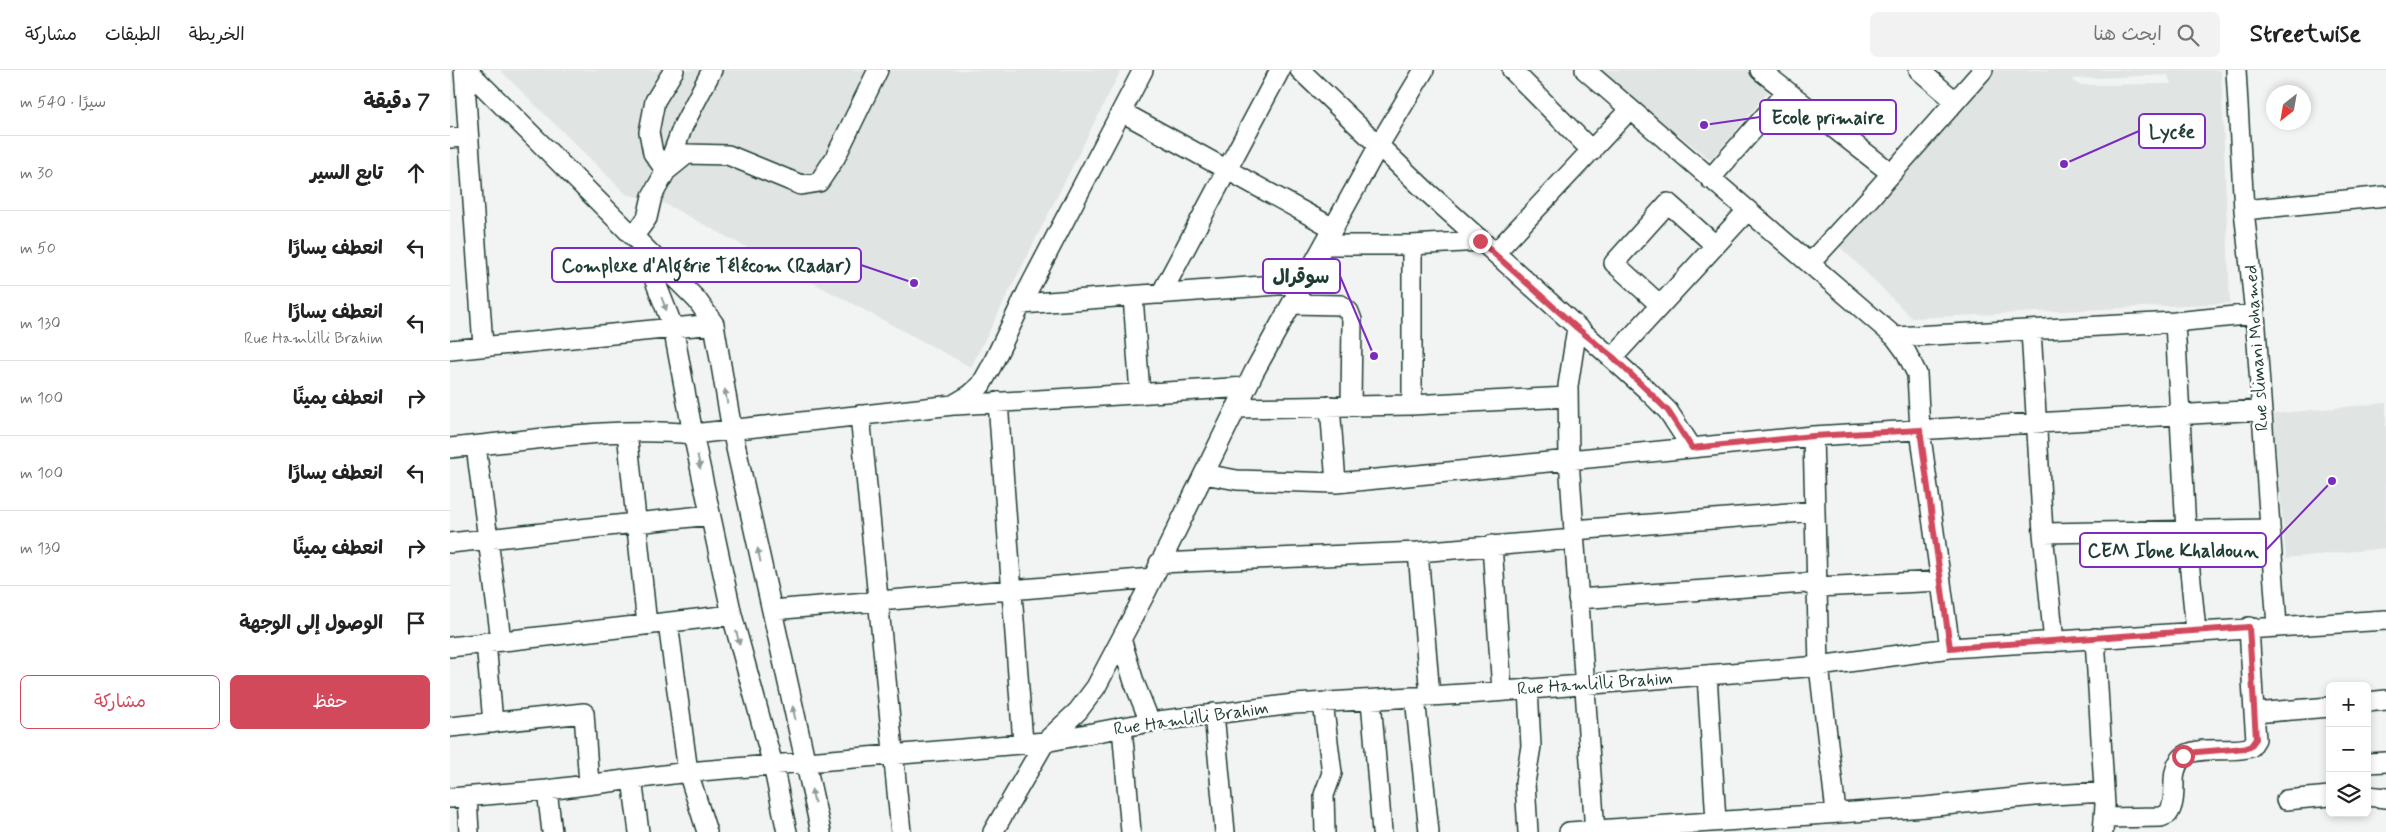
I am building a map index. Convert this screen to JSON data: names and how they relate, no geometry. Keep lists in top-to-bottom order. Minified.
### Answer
{"streets":{"street":["Rue slimani Mohamed","Rue Hamlilli Brahim"]},"crossings":[["Rue slimani Mohamed","Rue Hamlilli Brahim"]],"places":["Ecole primaire","Lycée","Complexe d'Algérie Télécom (Radar)","سوقرال","CEM Ibne Khaldoun"],"north":"bottom left","page":{"header":"Streetwise","search":"ابحث هنا","nav":["الخريطة","الطبقات","مشاركة"],"heading":["7 دقيقة","سيرًا · 540 m"],"list":[["تابع السير","30 m"],["انعطف يسارًا","50 m"],["انعطف يسارًا","Rue Hamlilli Brahim","130 m"],["انعطف يمينًا","100 m"],["انعطف يسارًا","100 m"],["انعطف يمينًا","130 m"],"الوصول إلى الوجهة"],"buttons":["حفظ","مشاركة"],"map_buttons":["+","−"]}}
